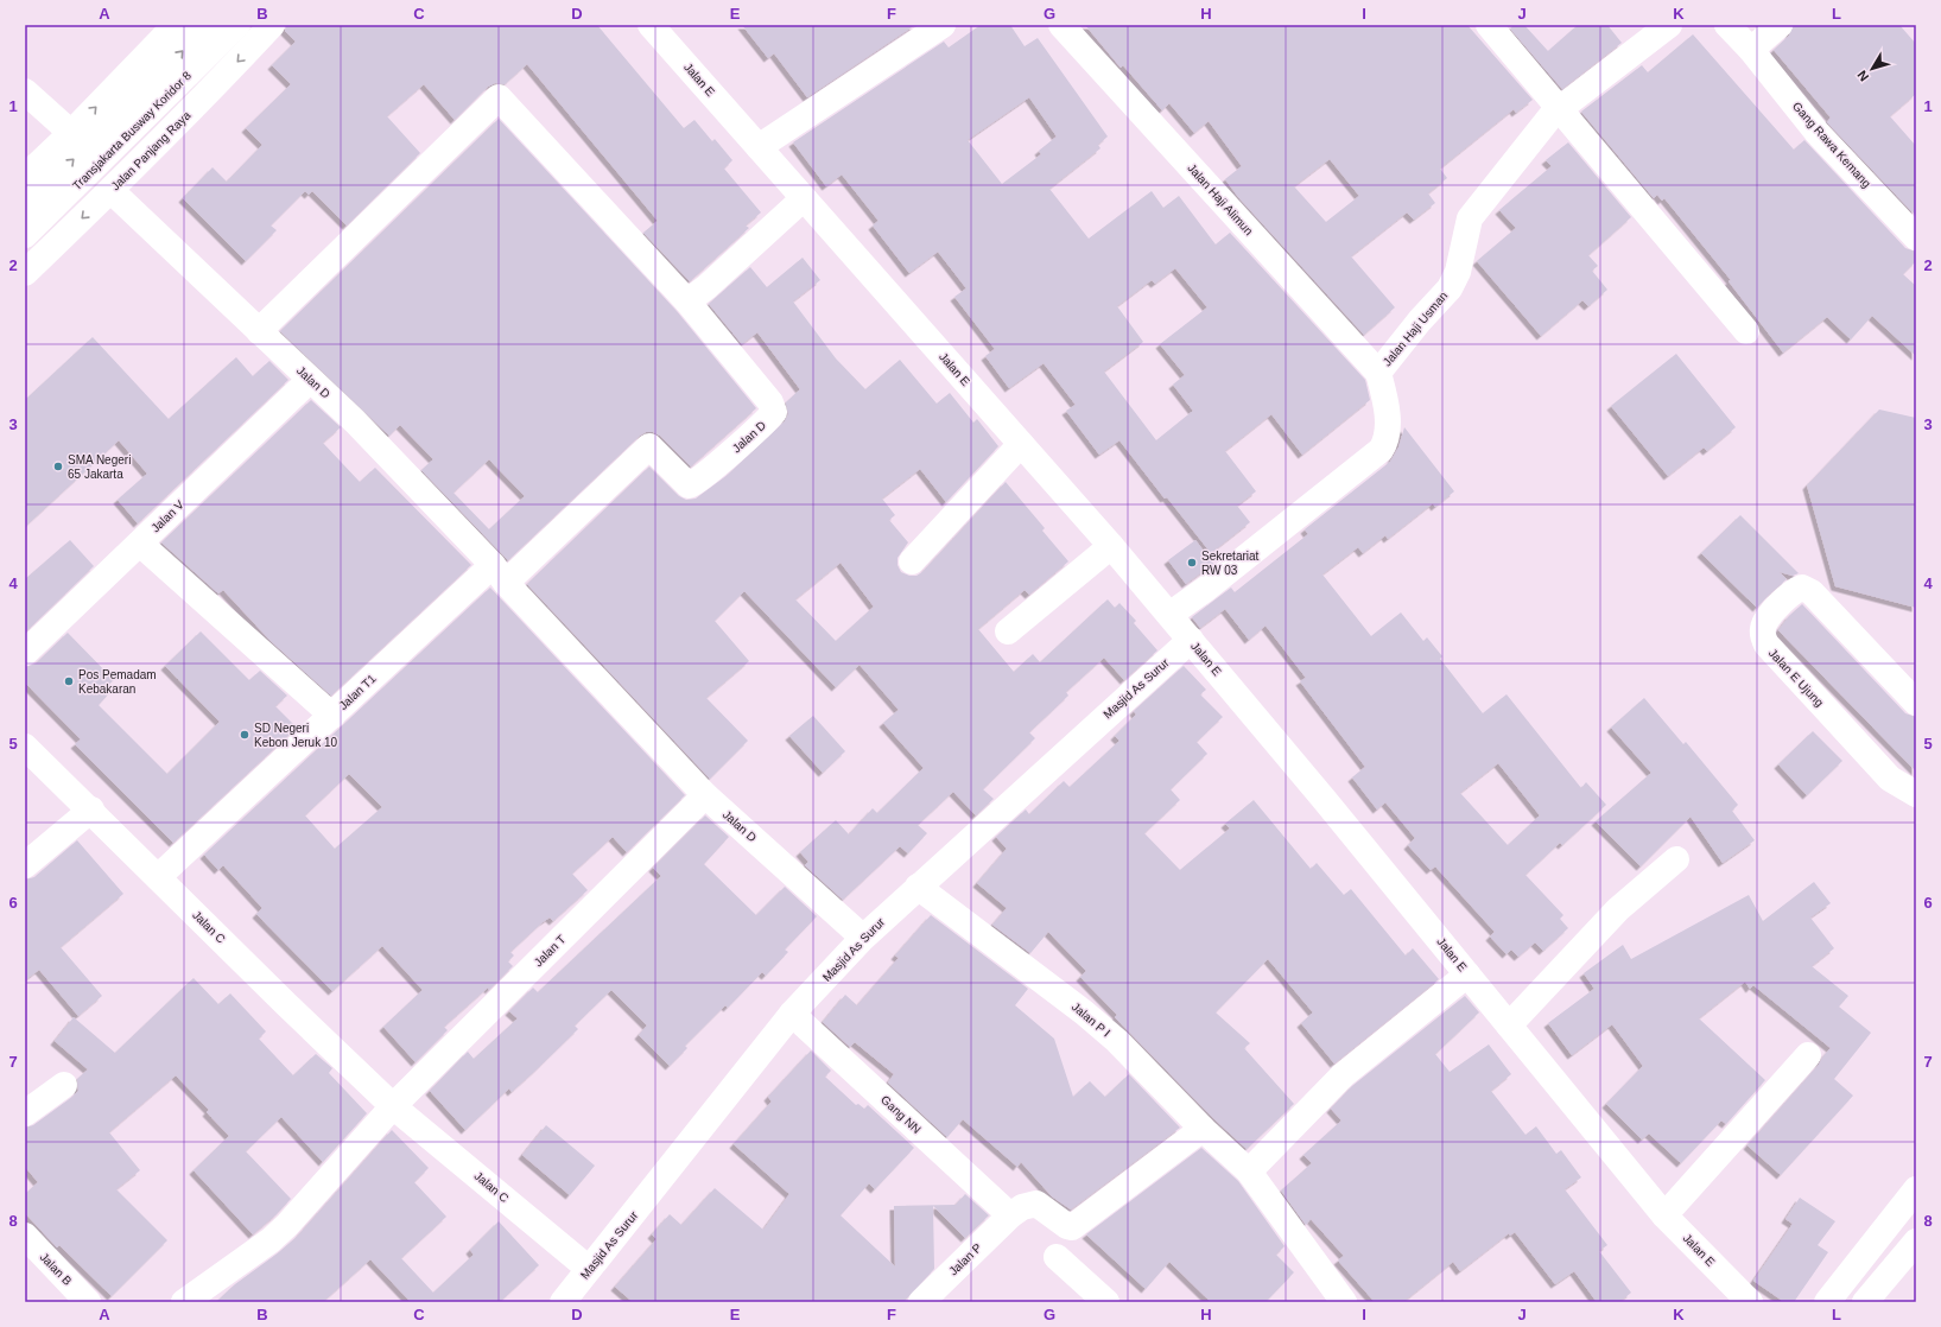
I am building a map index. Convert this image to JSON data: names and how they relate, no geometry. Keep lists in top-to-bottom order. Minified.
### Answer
{"streets":{"street":["Jalan E","Transjakarta Busway Koridor 8","Gang Rawa Kemang","Jalan Panjang Raya","Jalan Haji Alimun","Jalan Haji Usman","Jalan D","Jalan V","Jalan E Ujung","Masjid As Surur","Jalan T1","Jalan C","Jalan T","Jalan P I","Gang NN","Jalan P","Jalan B"]},"crossings":[["Jalan E","Jalan Haji Usman"],["Jalan E","Masjid As Surur"],["Jalan Panjang Raya","Jalan D"],["Jalan Haji Alimun","Jalan Haji Usman"],["Jalan D","Jalan V"],["Jalan D","Masjid As Surur"],["Jalan D","Jalan T1"],["Jalan D","Jalan T"],["Masjid As Surur","Jalan C"],["Masjid As Surur","Jalan P I"],["Masjid As Surur","Gang NN"],["Jalan T1","Jalan C"],["Jalan C","Jalan T"],["Jalan P I","Jalan P"],["Gang NN","Jalan P"]],"places":["SMA Negeri 65 Jakarta","Sekretariat RW 03","Pos Pemadam Kebakaran","SD Negeri Kebon Jeruk 10"],"north":"bottom left","grid":{"columns":["A","B","C","D","E","F","G","H","I","J","K","L"],"rows":["1","2","3","4","5","6","7","8"]}}
